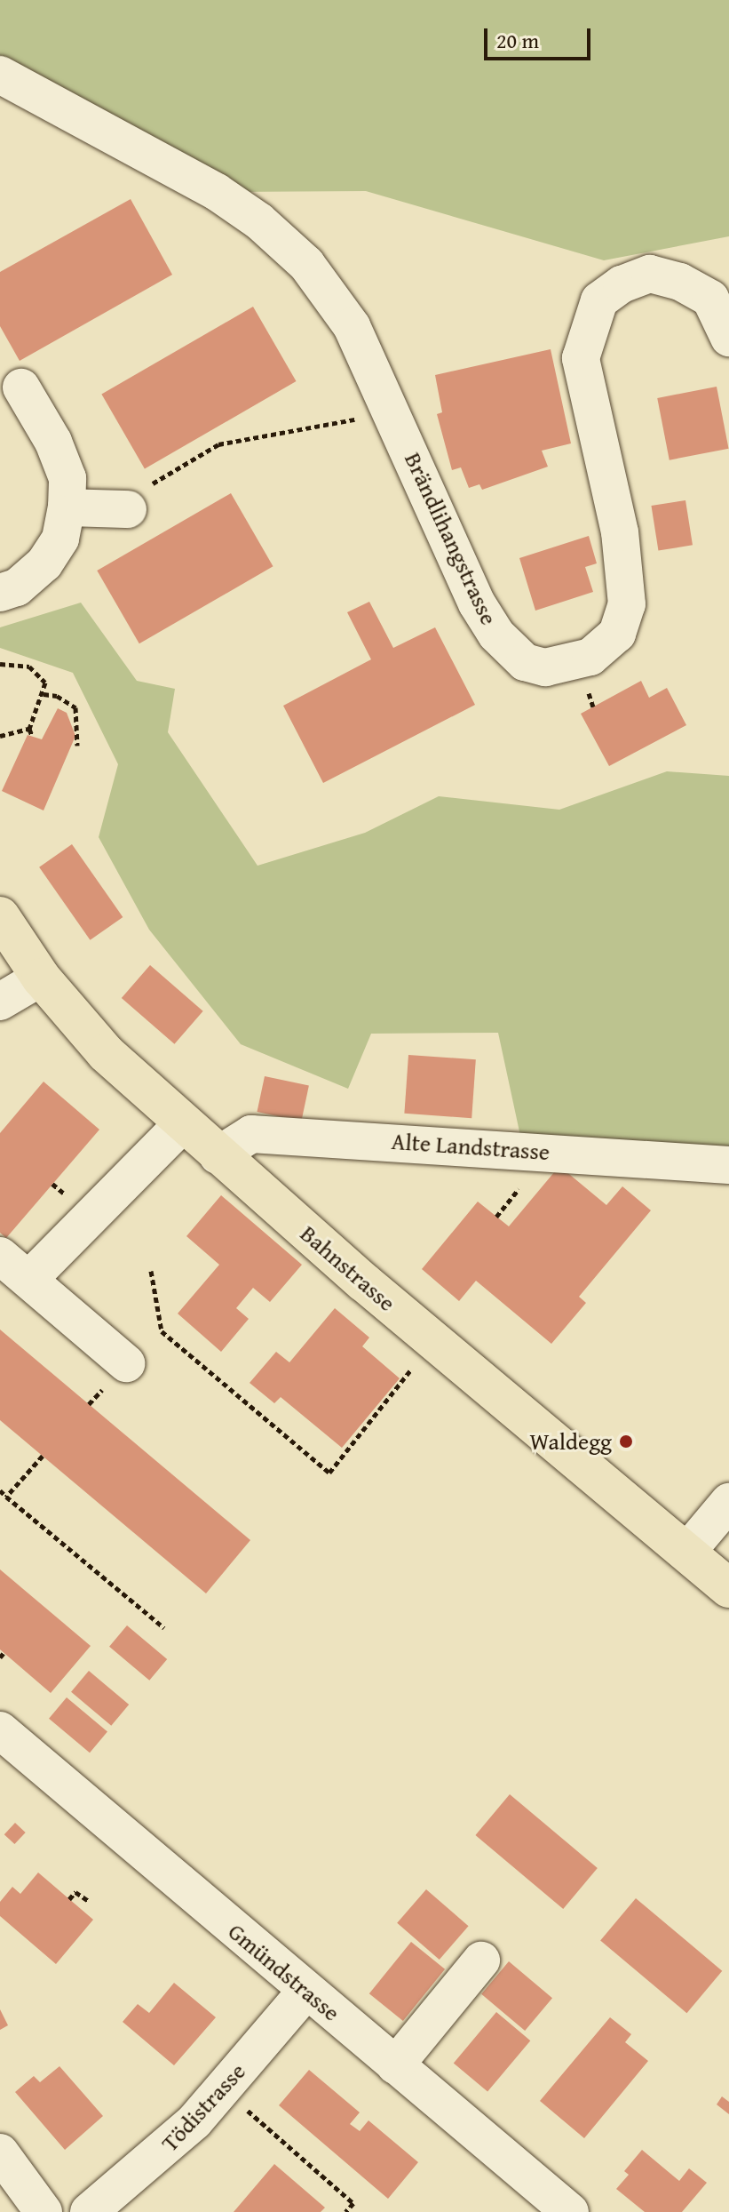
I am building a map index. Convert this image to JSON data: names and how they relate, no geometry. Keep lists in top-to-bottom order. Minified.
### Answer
{"streets":{"main road":["Bahnstrasse"],"street":["Brändlihangstrasse","Alte Landstrasse","Gmündstrasse","Tödistrasse"]},"crossings":[["Alte Landstrasse","Bahnstrasse"],["Gmündstrasse","Tödistrasse"]],"places":["Waldegg"],"scale_bar":"20 m"}
